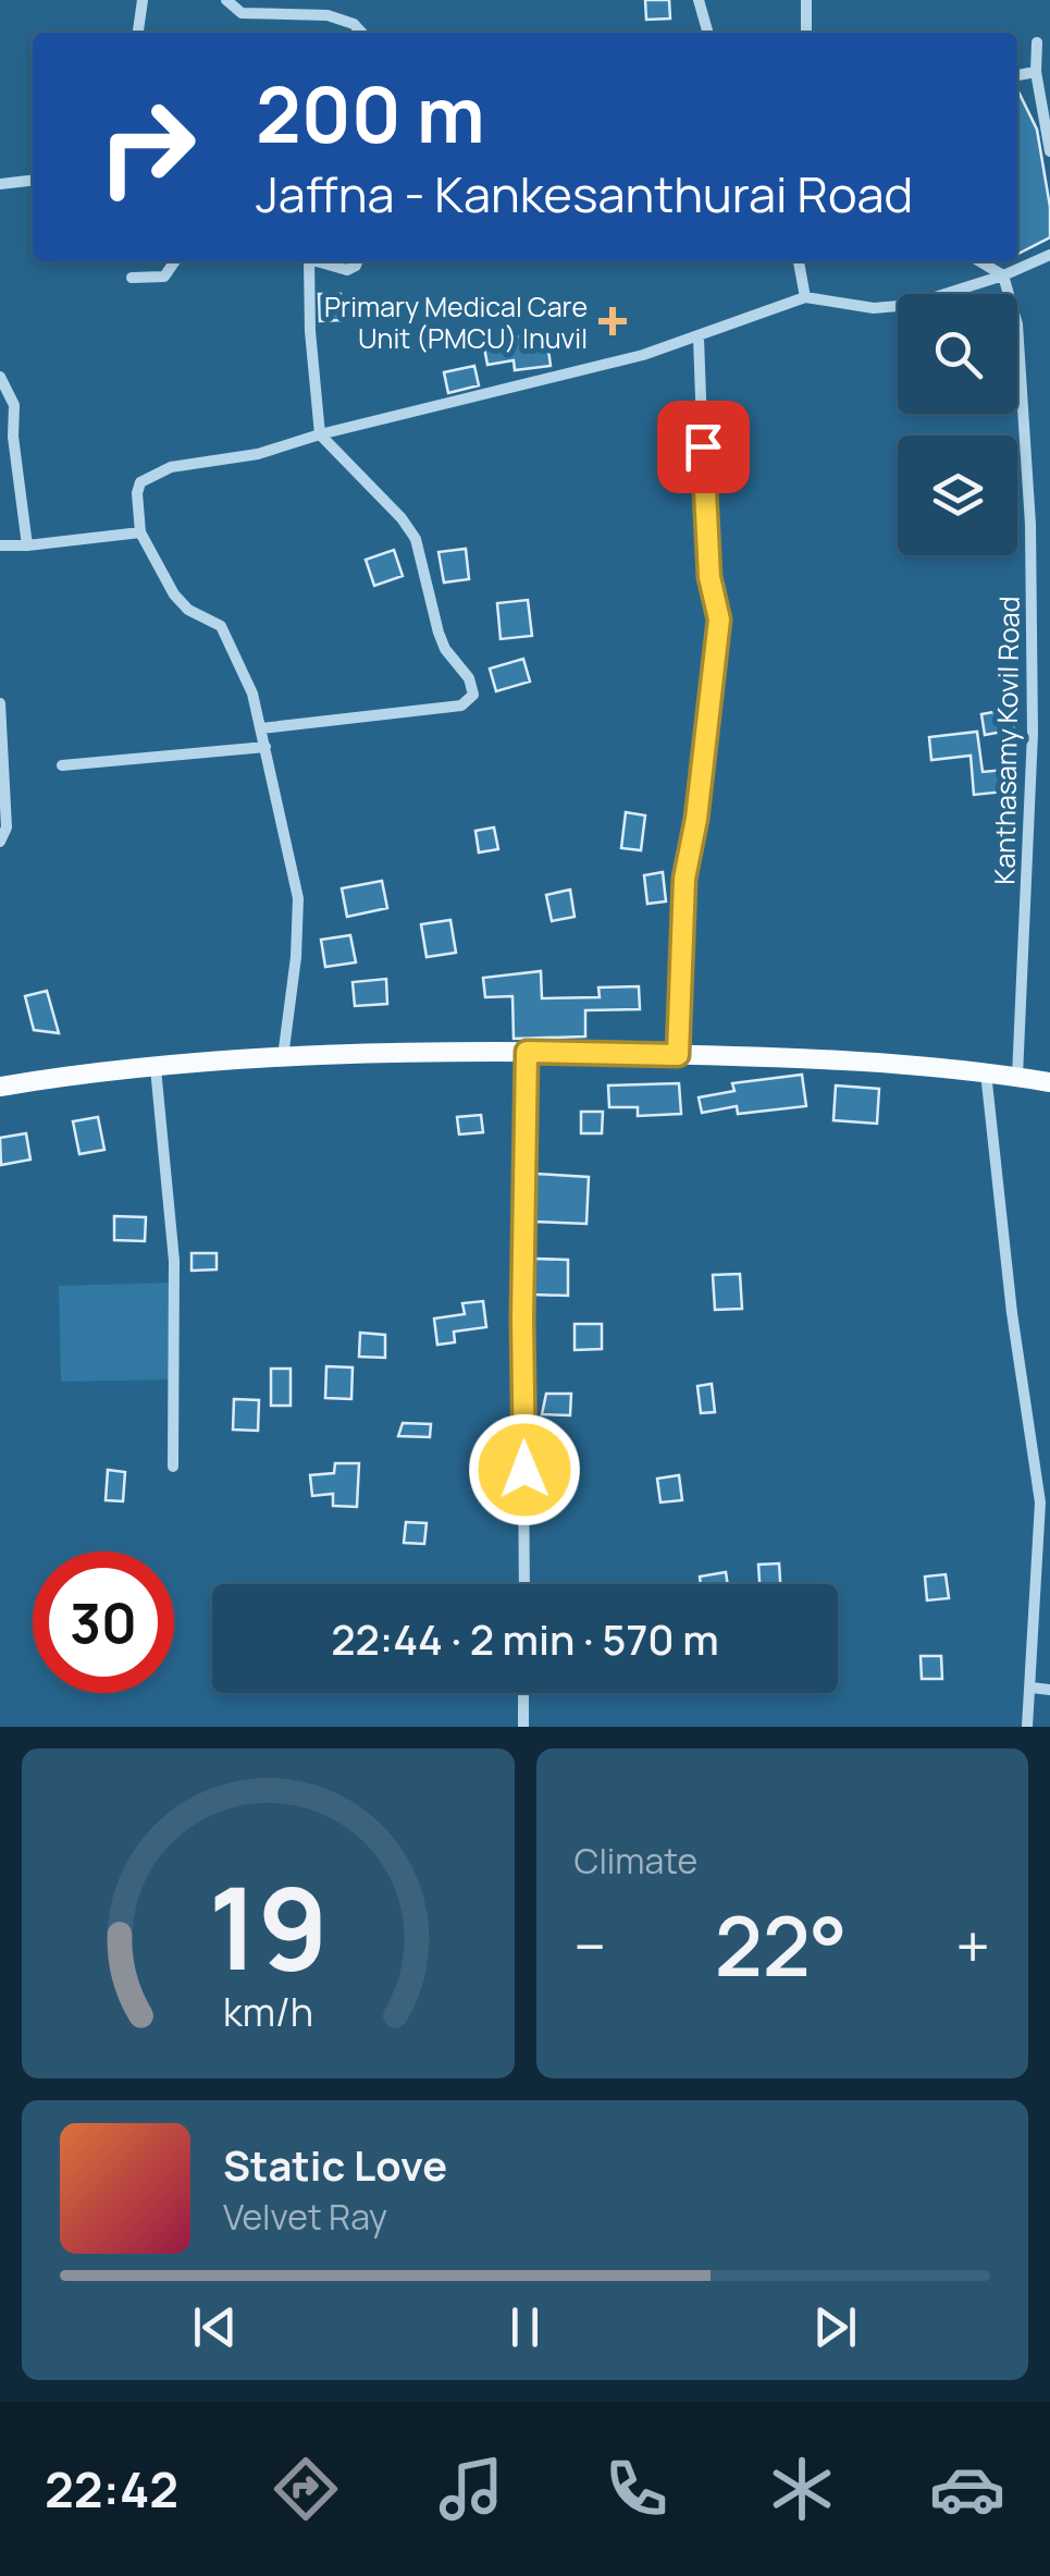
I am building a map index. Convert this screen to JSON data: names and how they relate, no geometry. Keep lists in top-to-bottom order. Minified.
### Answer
{"streets":{"street":["Kanthasamy Kovil Road"]},"places":{"health":["Primary Medical Care Unit (PMCU) Inuvil"]},"page":{"turn":["200 m","Jaffna - Kankesanthurai Road"],"limit":"30","trip":"22:44 · 2 min · 570 m","tile":"Climate","heat":["−","22°","+"],"song":["Static Love","Velvet Ray"],"tabs":"22:42","gauge":["19","km/h"]}}
